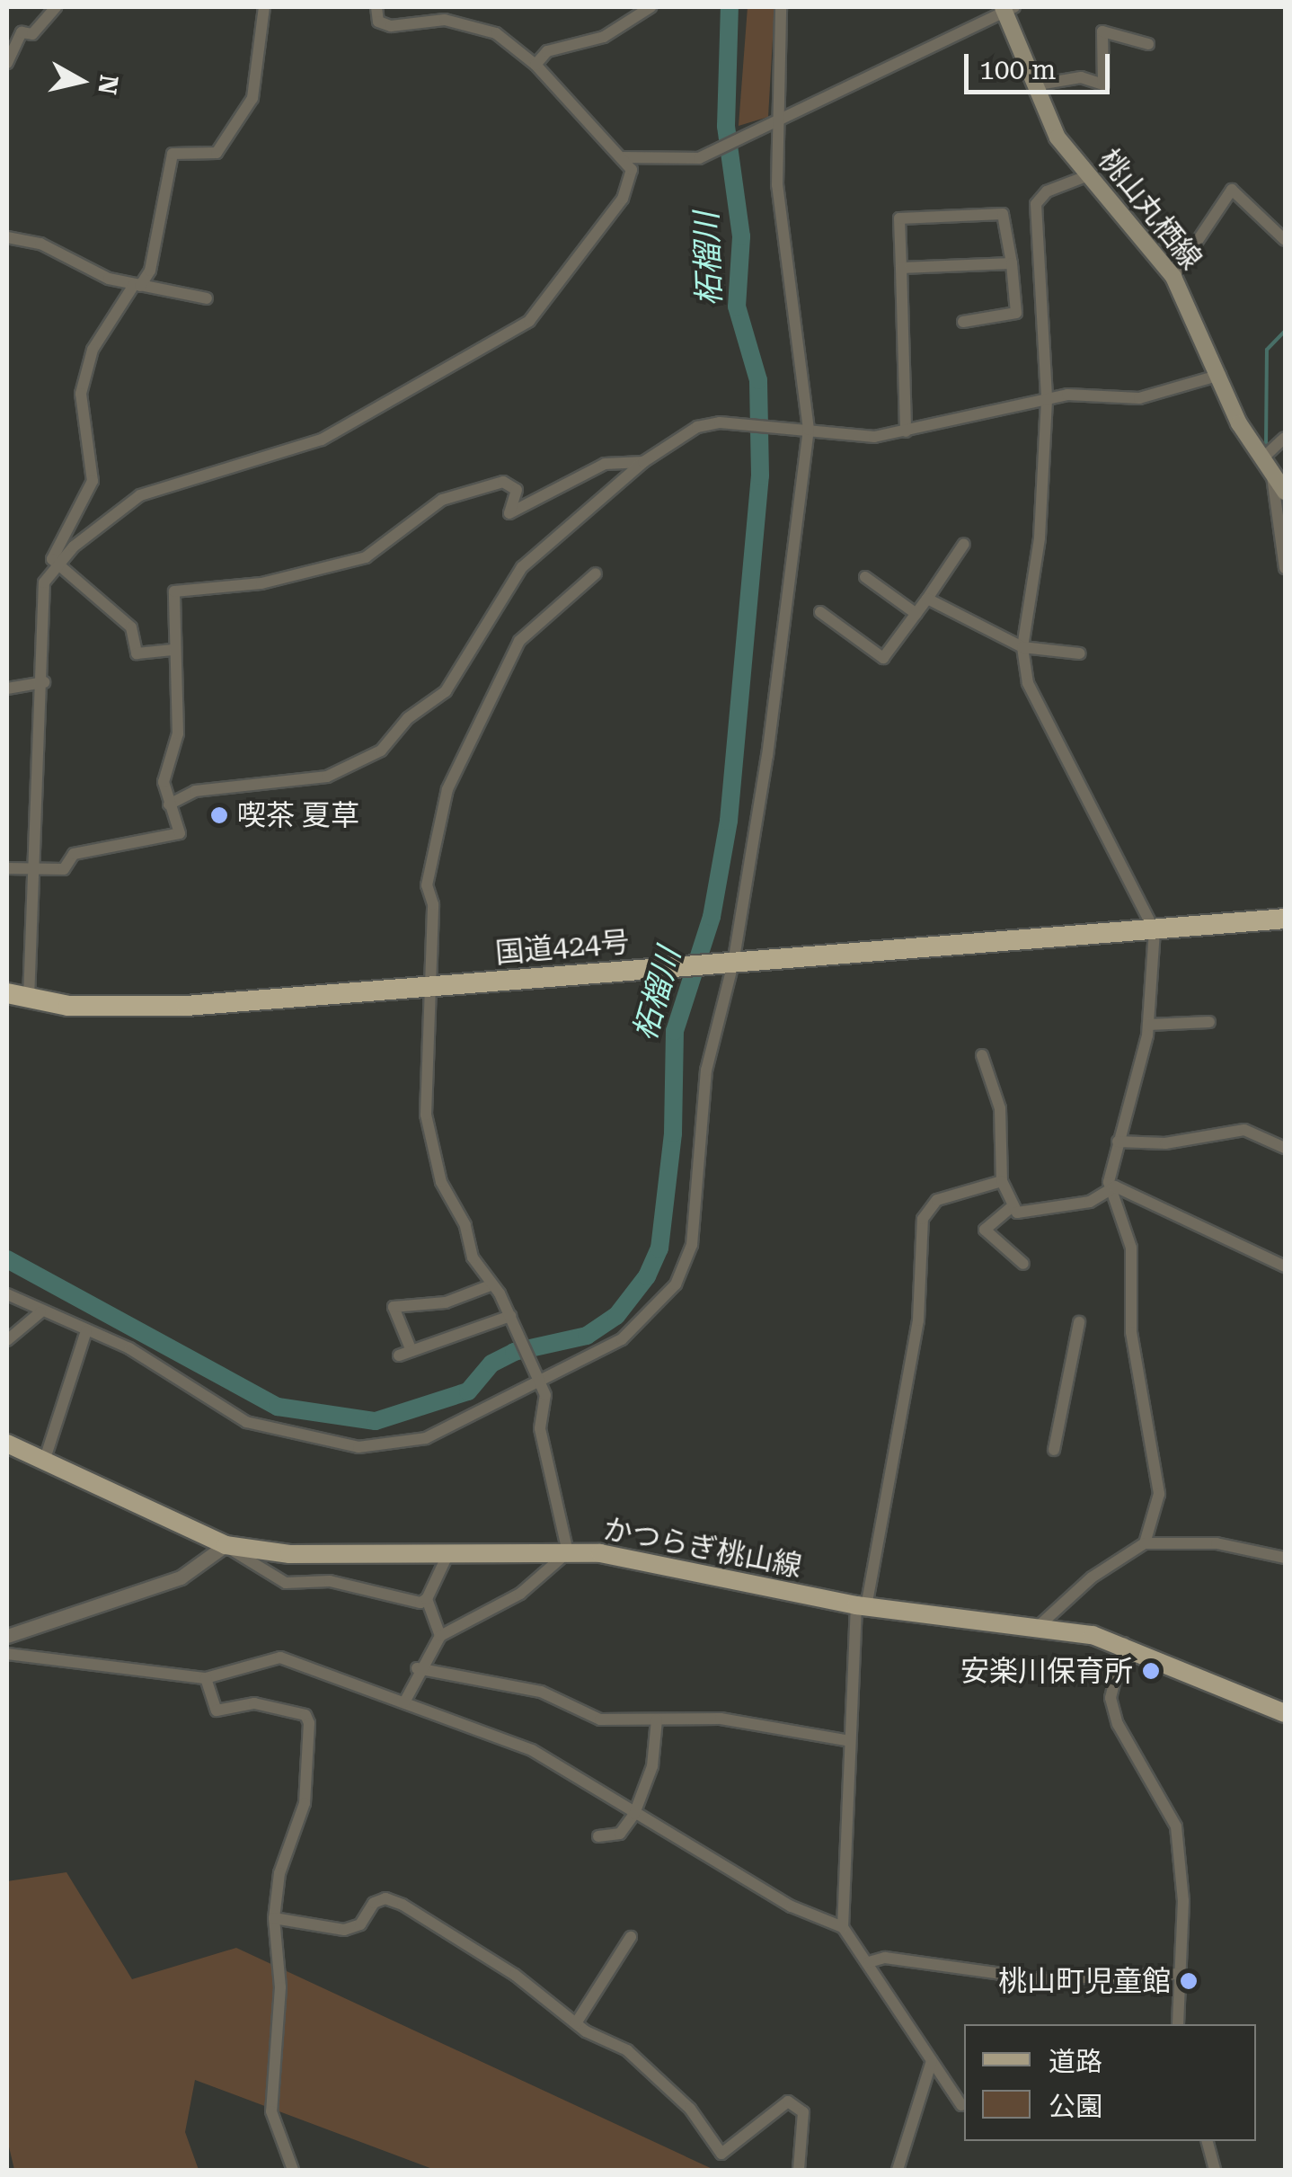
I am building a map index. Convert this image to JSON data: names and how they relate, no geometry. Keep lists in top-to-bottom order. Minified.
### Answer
{"streets":{"highway":["国道424号"],"main road":["桃山丸栖線","かつらぎ桃山線"]},"water":["柘榴川"],"places":["喫茶 夏草","安楽川保育所","桃山町児童館"],"legend":["道路","公園"],"scale_bar":"100 m","north":"right"}
